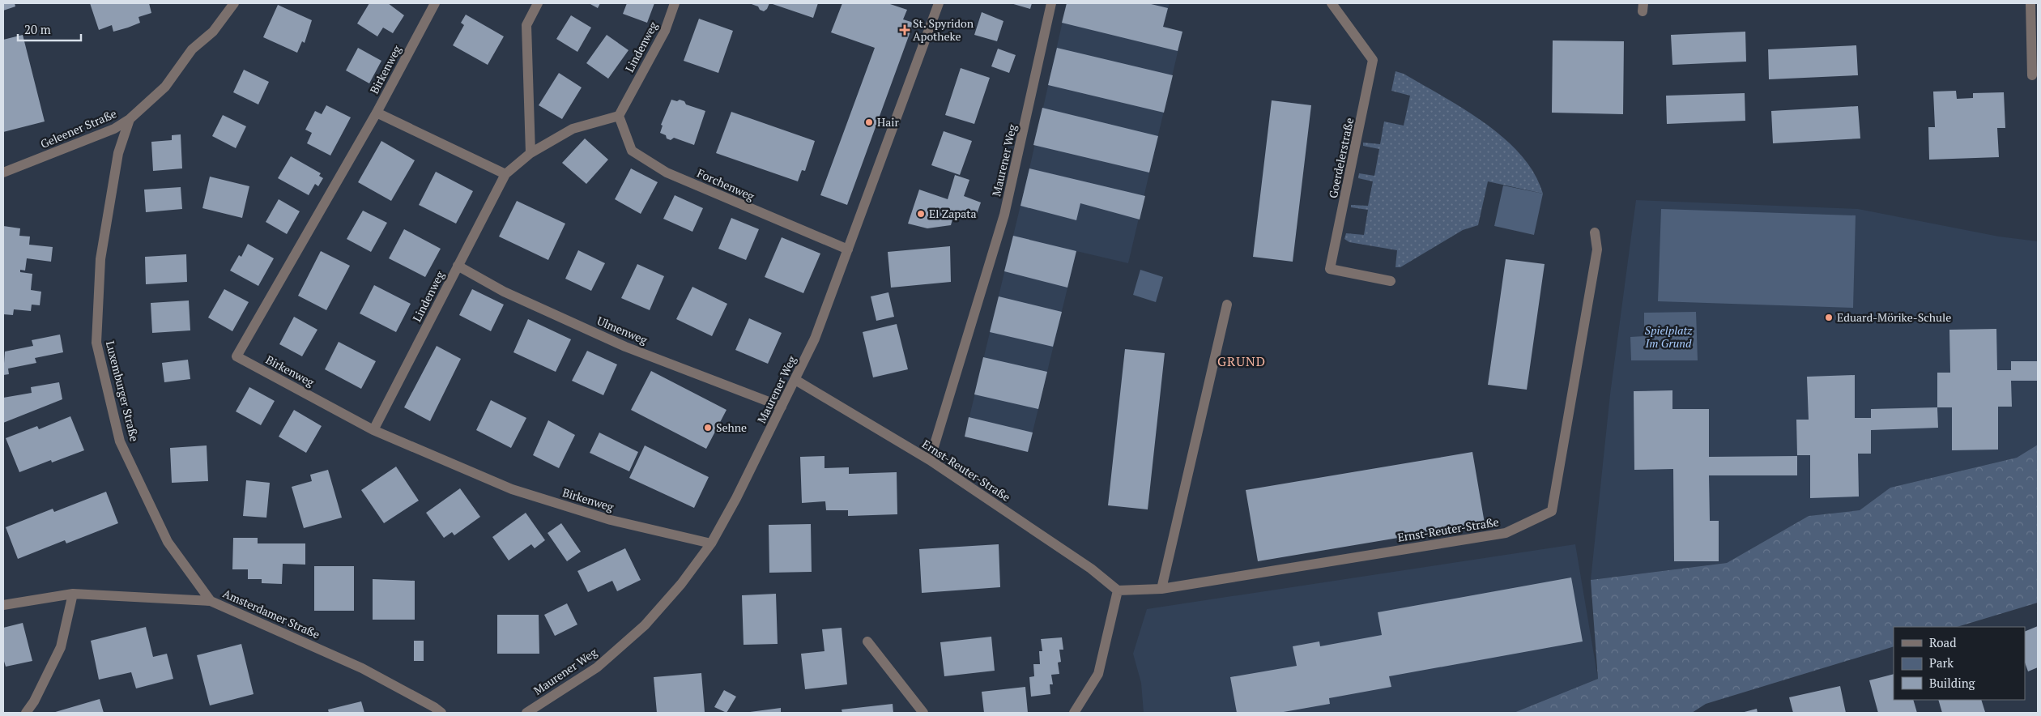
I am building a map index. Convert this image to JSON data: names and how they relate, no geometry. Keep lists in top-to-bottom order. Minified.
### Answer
{"streets":{"street":["Lindenweg","Birkenweg","Geleener Straße","Goerdelerstraße","Maurener Weg","Forchenweg","Ulmenweg","Luxemburger Straße","Ernst-Reuter-Straße","Amsterdamer Straße"]},"crossings":[["Lindenweg","Birkenweg"],["Lindenweg","Forchenweg"],["Lindenweg","Ulmenweg"],["Birkenweg","Maurener Weg"],["Geleener Straße","Luxemburger Straße"],["Maurener Weg","Forchenweg"],["Maurener Weg","Ulmenweg"],["Maurener Weg","Ernst-Reuter-Straße"],["Luxemburger Straße","Amsterdamer Straße"]],"districts":["GRUND"],"parks":["Spielplatz Im Grund"],"places":{"health":["St. Spyridon Apotheke"],"other":["Hair","El Zapata","Eduard-Mörike-Schule","Sehne"]},"legend":["Road","Park","Building"],"scale_bar":"20 m"}
